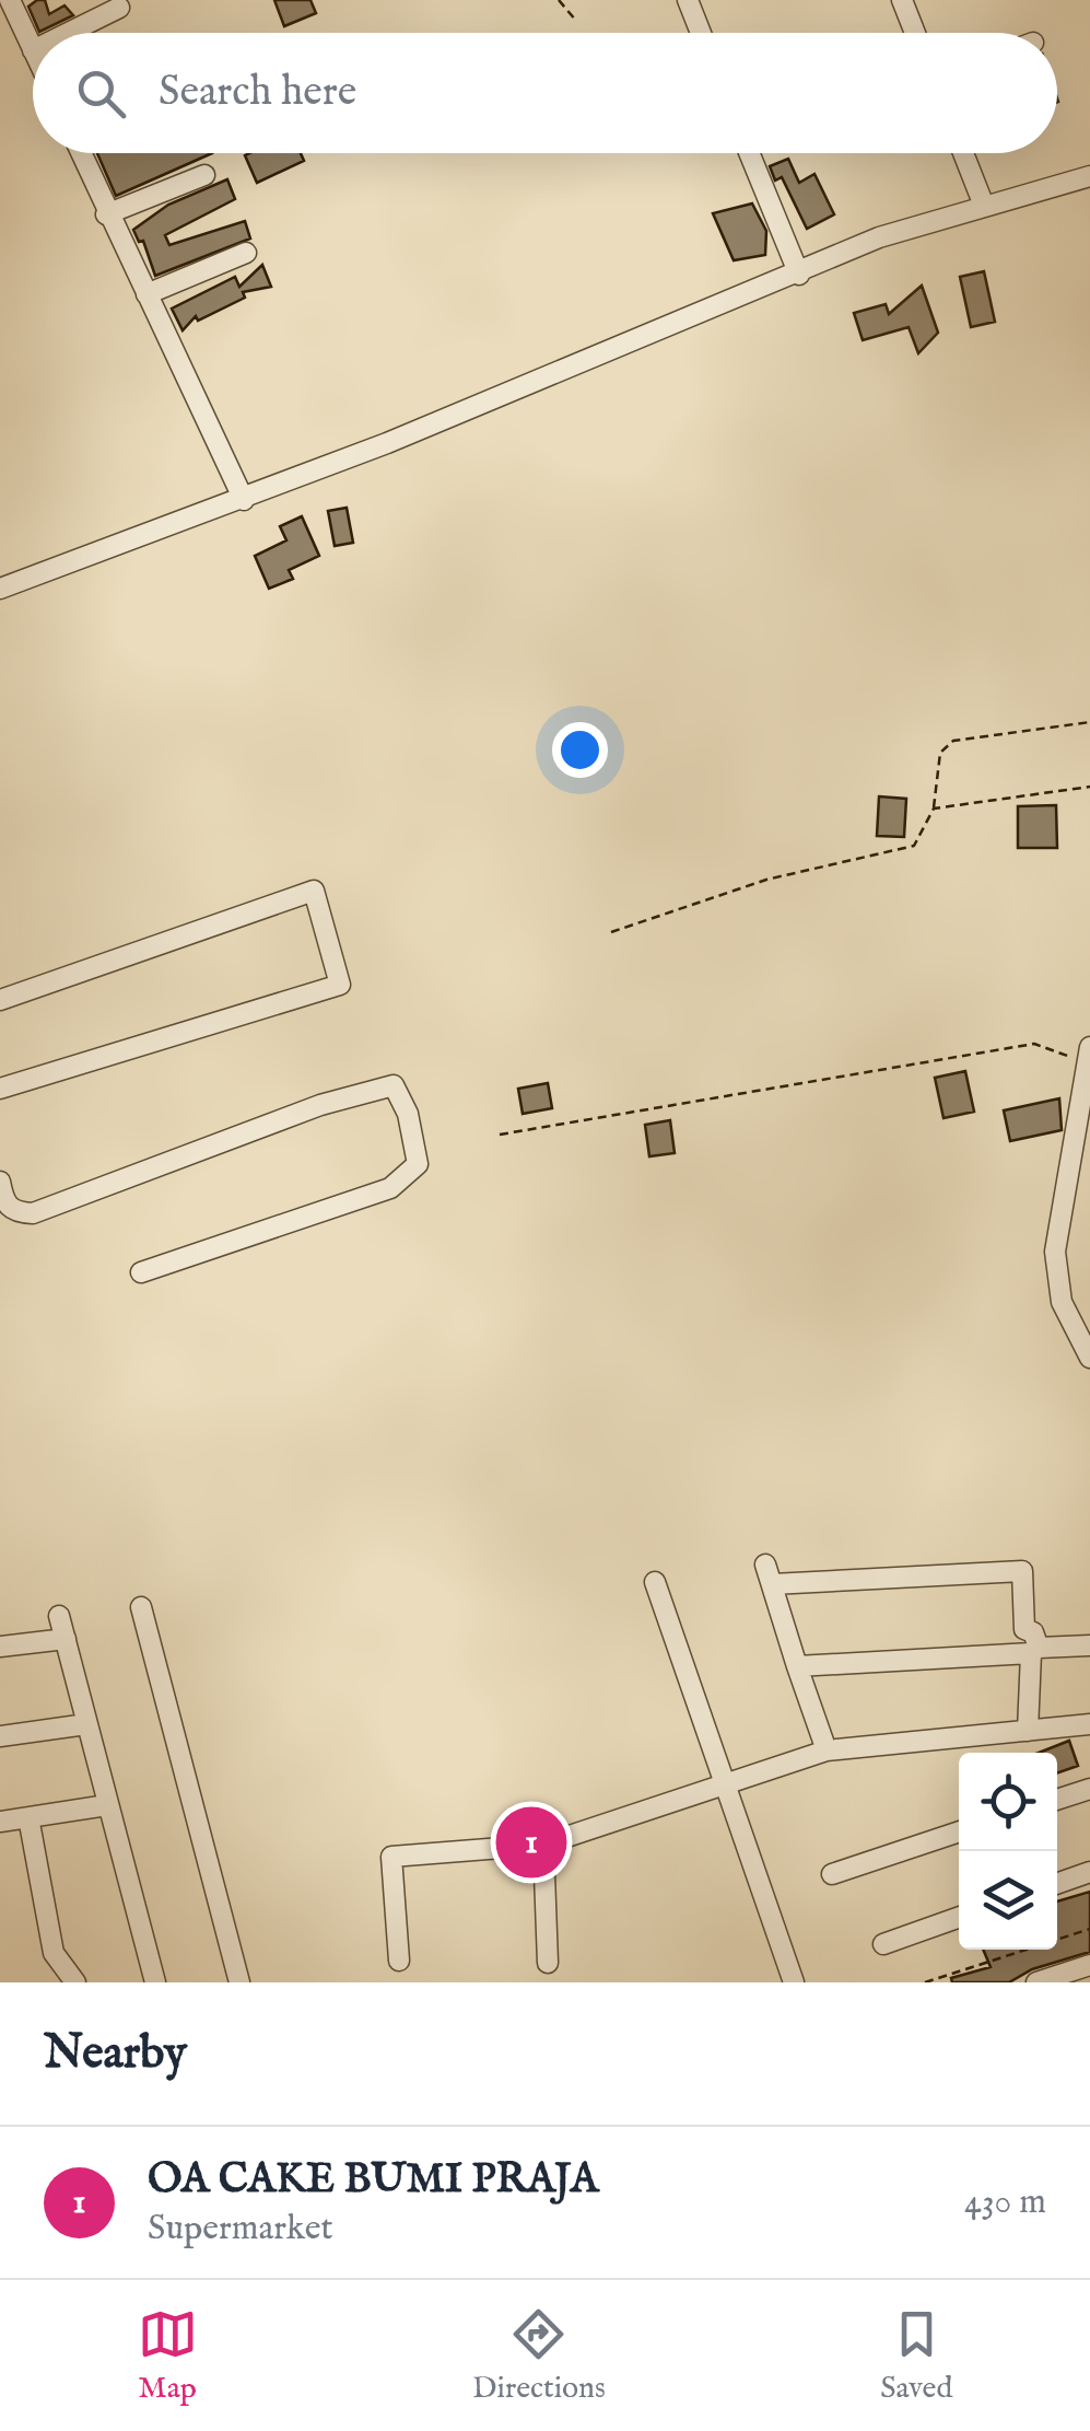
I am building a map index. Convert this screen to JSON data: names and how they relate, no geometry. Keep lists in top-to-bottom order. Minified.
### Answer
{"page":{"search":"Search here","pins":"1","heading":"Nearby","list":[{"mark":"1","name":"OA CAKE BUMI PRAJA","note":"Supermarket","value":"430 m"}],"nav":["Map","Directions","Saved"]}}
